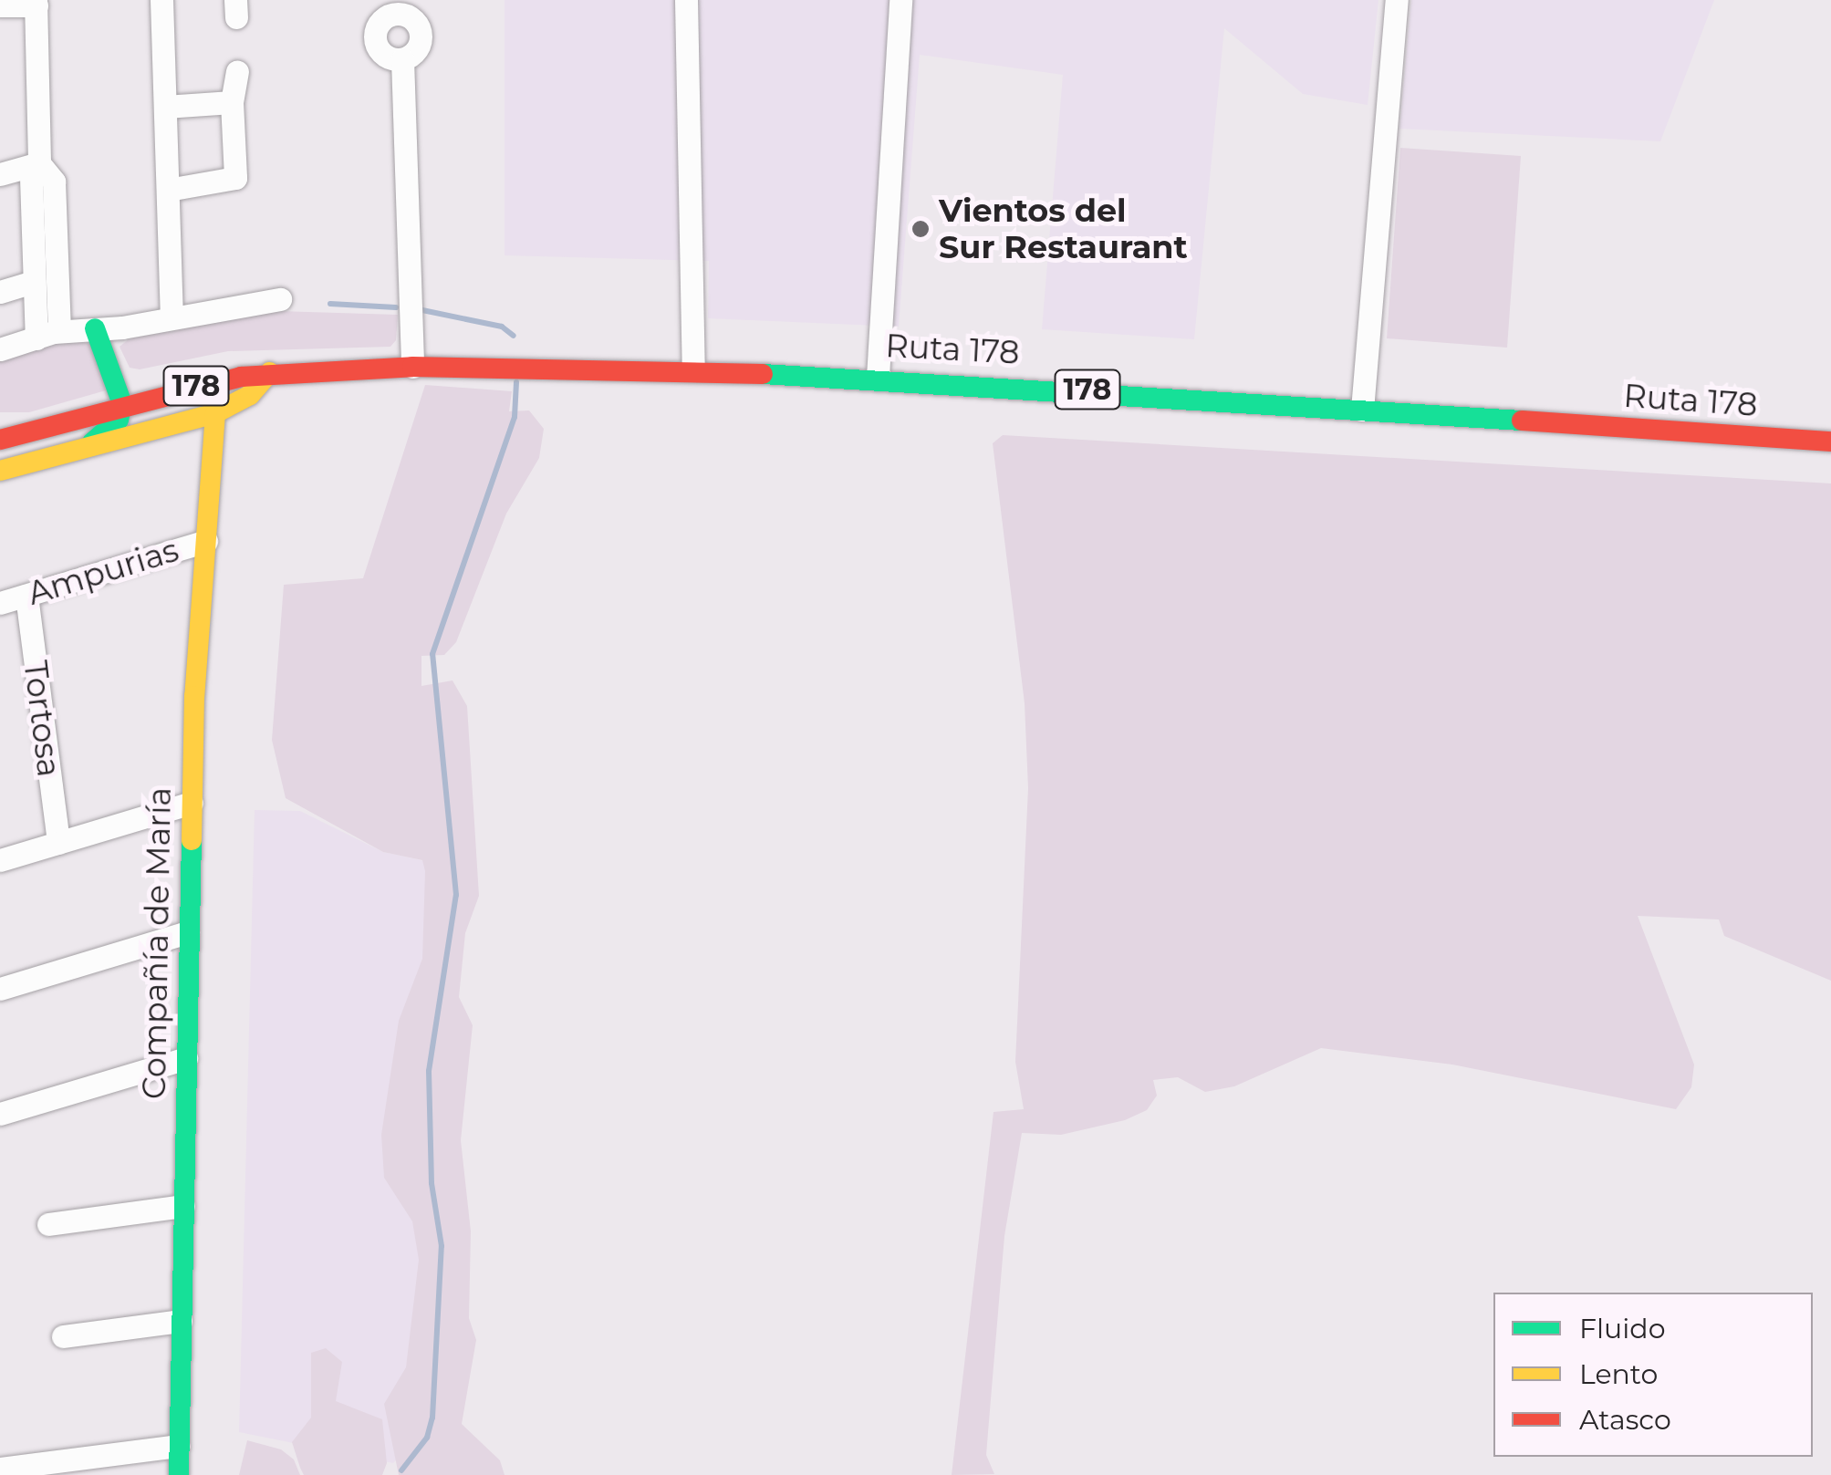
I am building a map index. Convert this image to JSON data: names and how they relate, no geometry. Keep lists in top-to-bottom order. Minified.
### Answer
{"streets":{"main road":["Ruta 178","178","Compañía de María"],"street":["Ampurias","Tortosa"]},"crossings":[["Ruta 178","178"],["Ampurias","Tortosa"],["Ampurias","Compañía de María"]],"places":["Vientos del Sur Restaurant"],"legend":["Fluido","Lento","Atasco"]}
